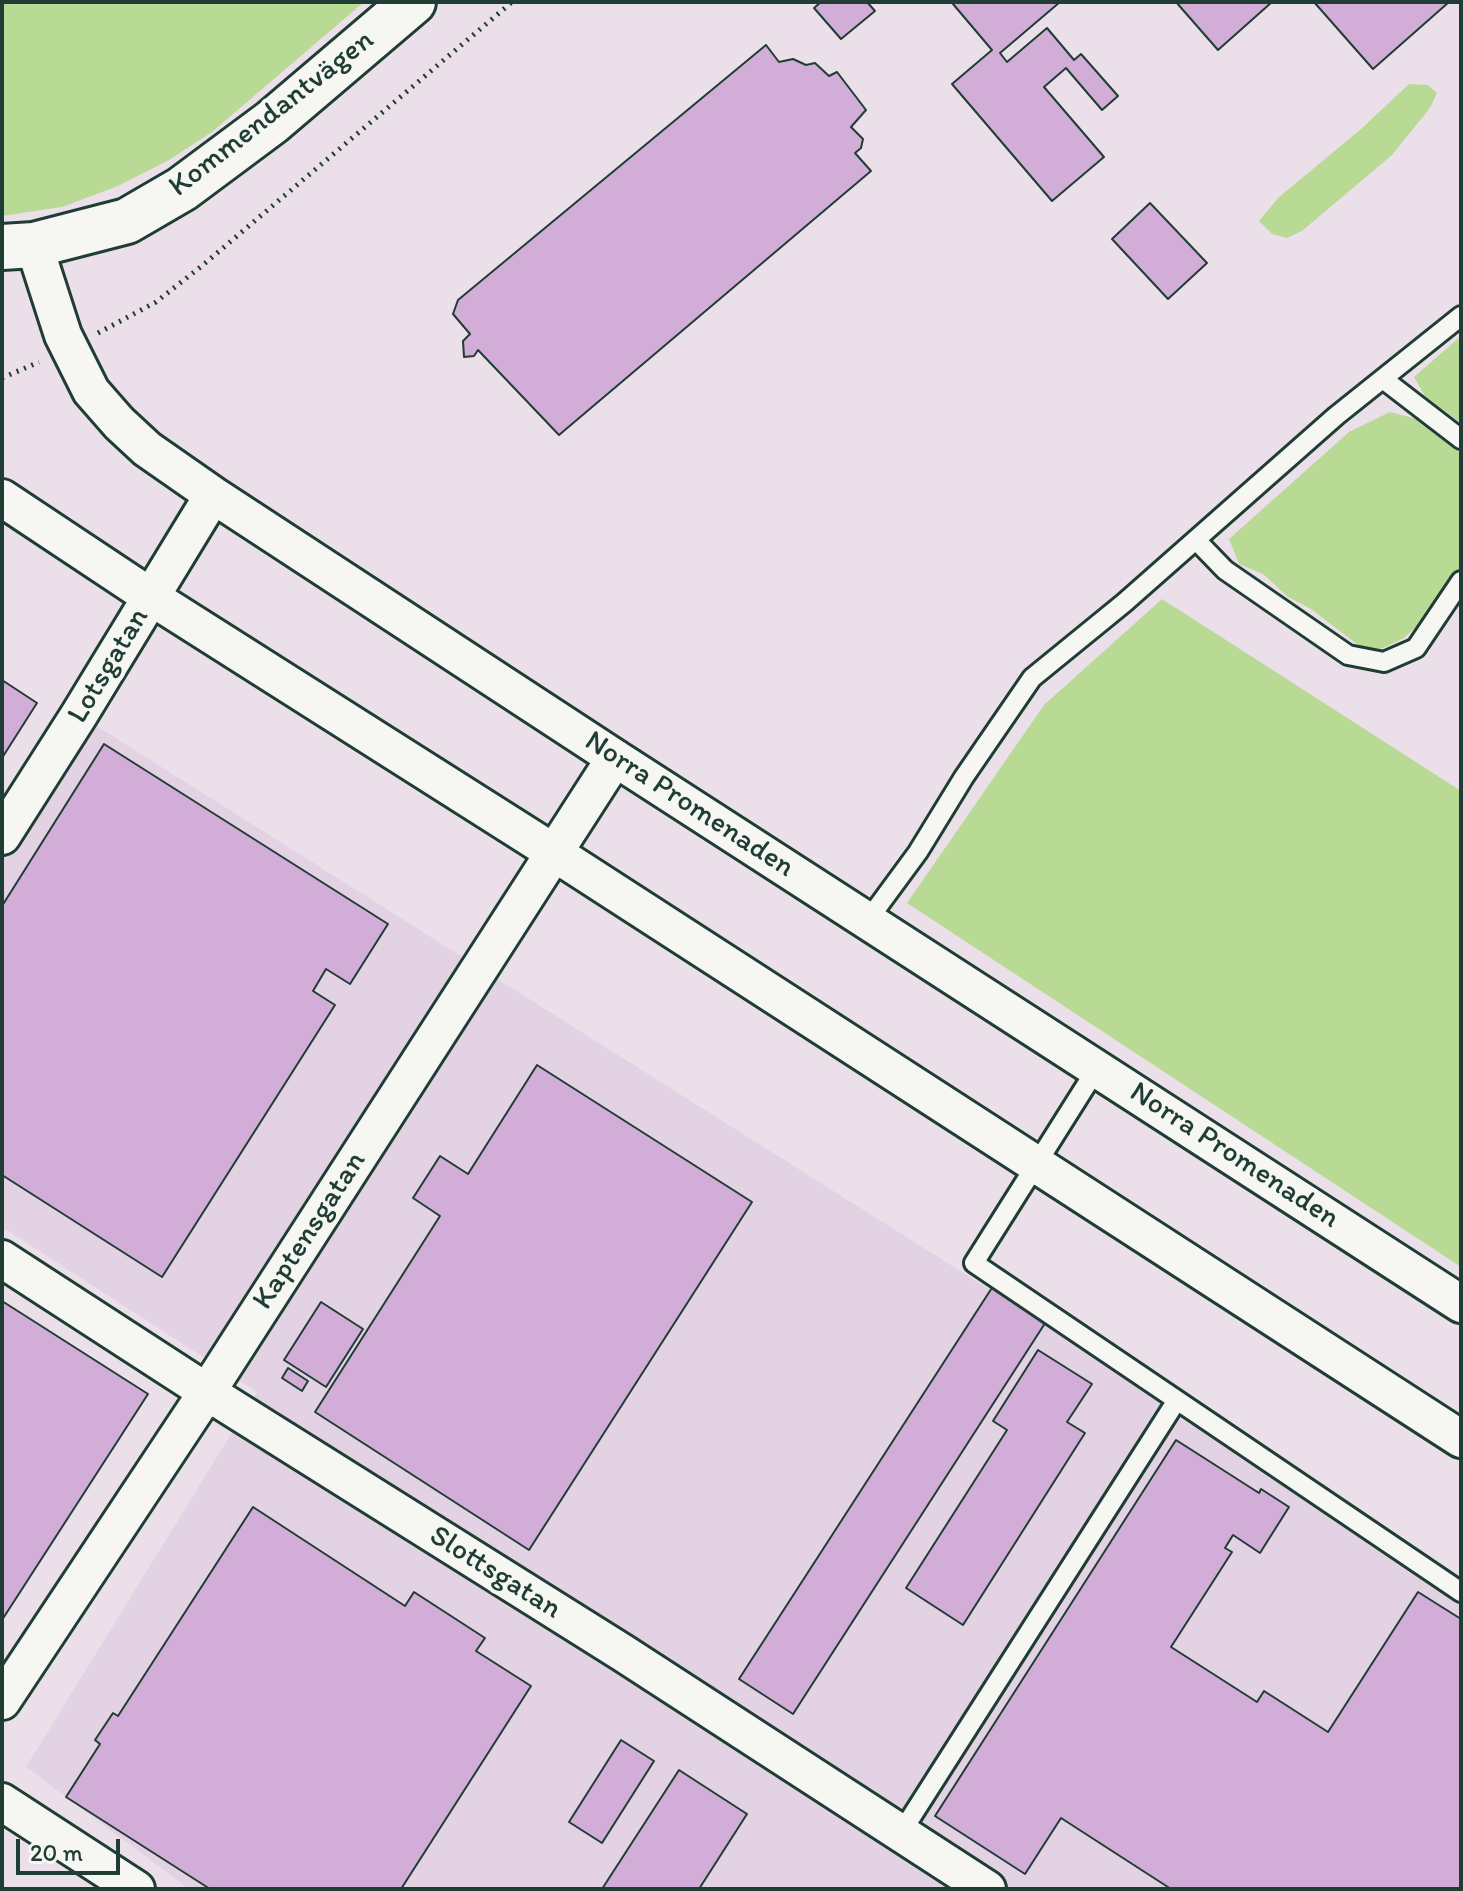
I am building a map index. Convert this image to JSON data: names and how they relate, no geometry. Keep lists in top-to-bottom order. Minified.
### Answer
{"streets":{"street":["Kommendantvägen","Lotsgatan","Norra Promenaden","Kaptensgatan","Slottsgatan"]},"crossings":[["Kommendantvägen","Norra Promenaden"],["Lotsgatan","Norra Promenaden"],["Norra Promenaden","Kaptensgatan"],["Kaptensgatan","Slottsgatan"]],"scale_bar":"20 m"}
